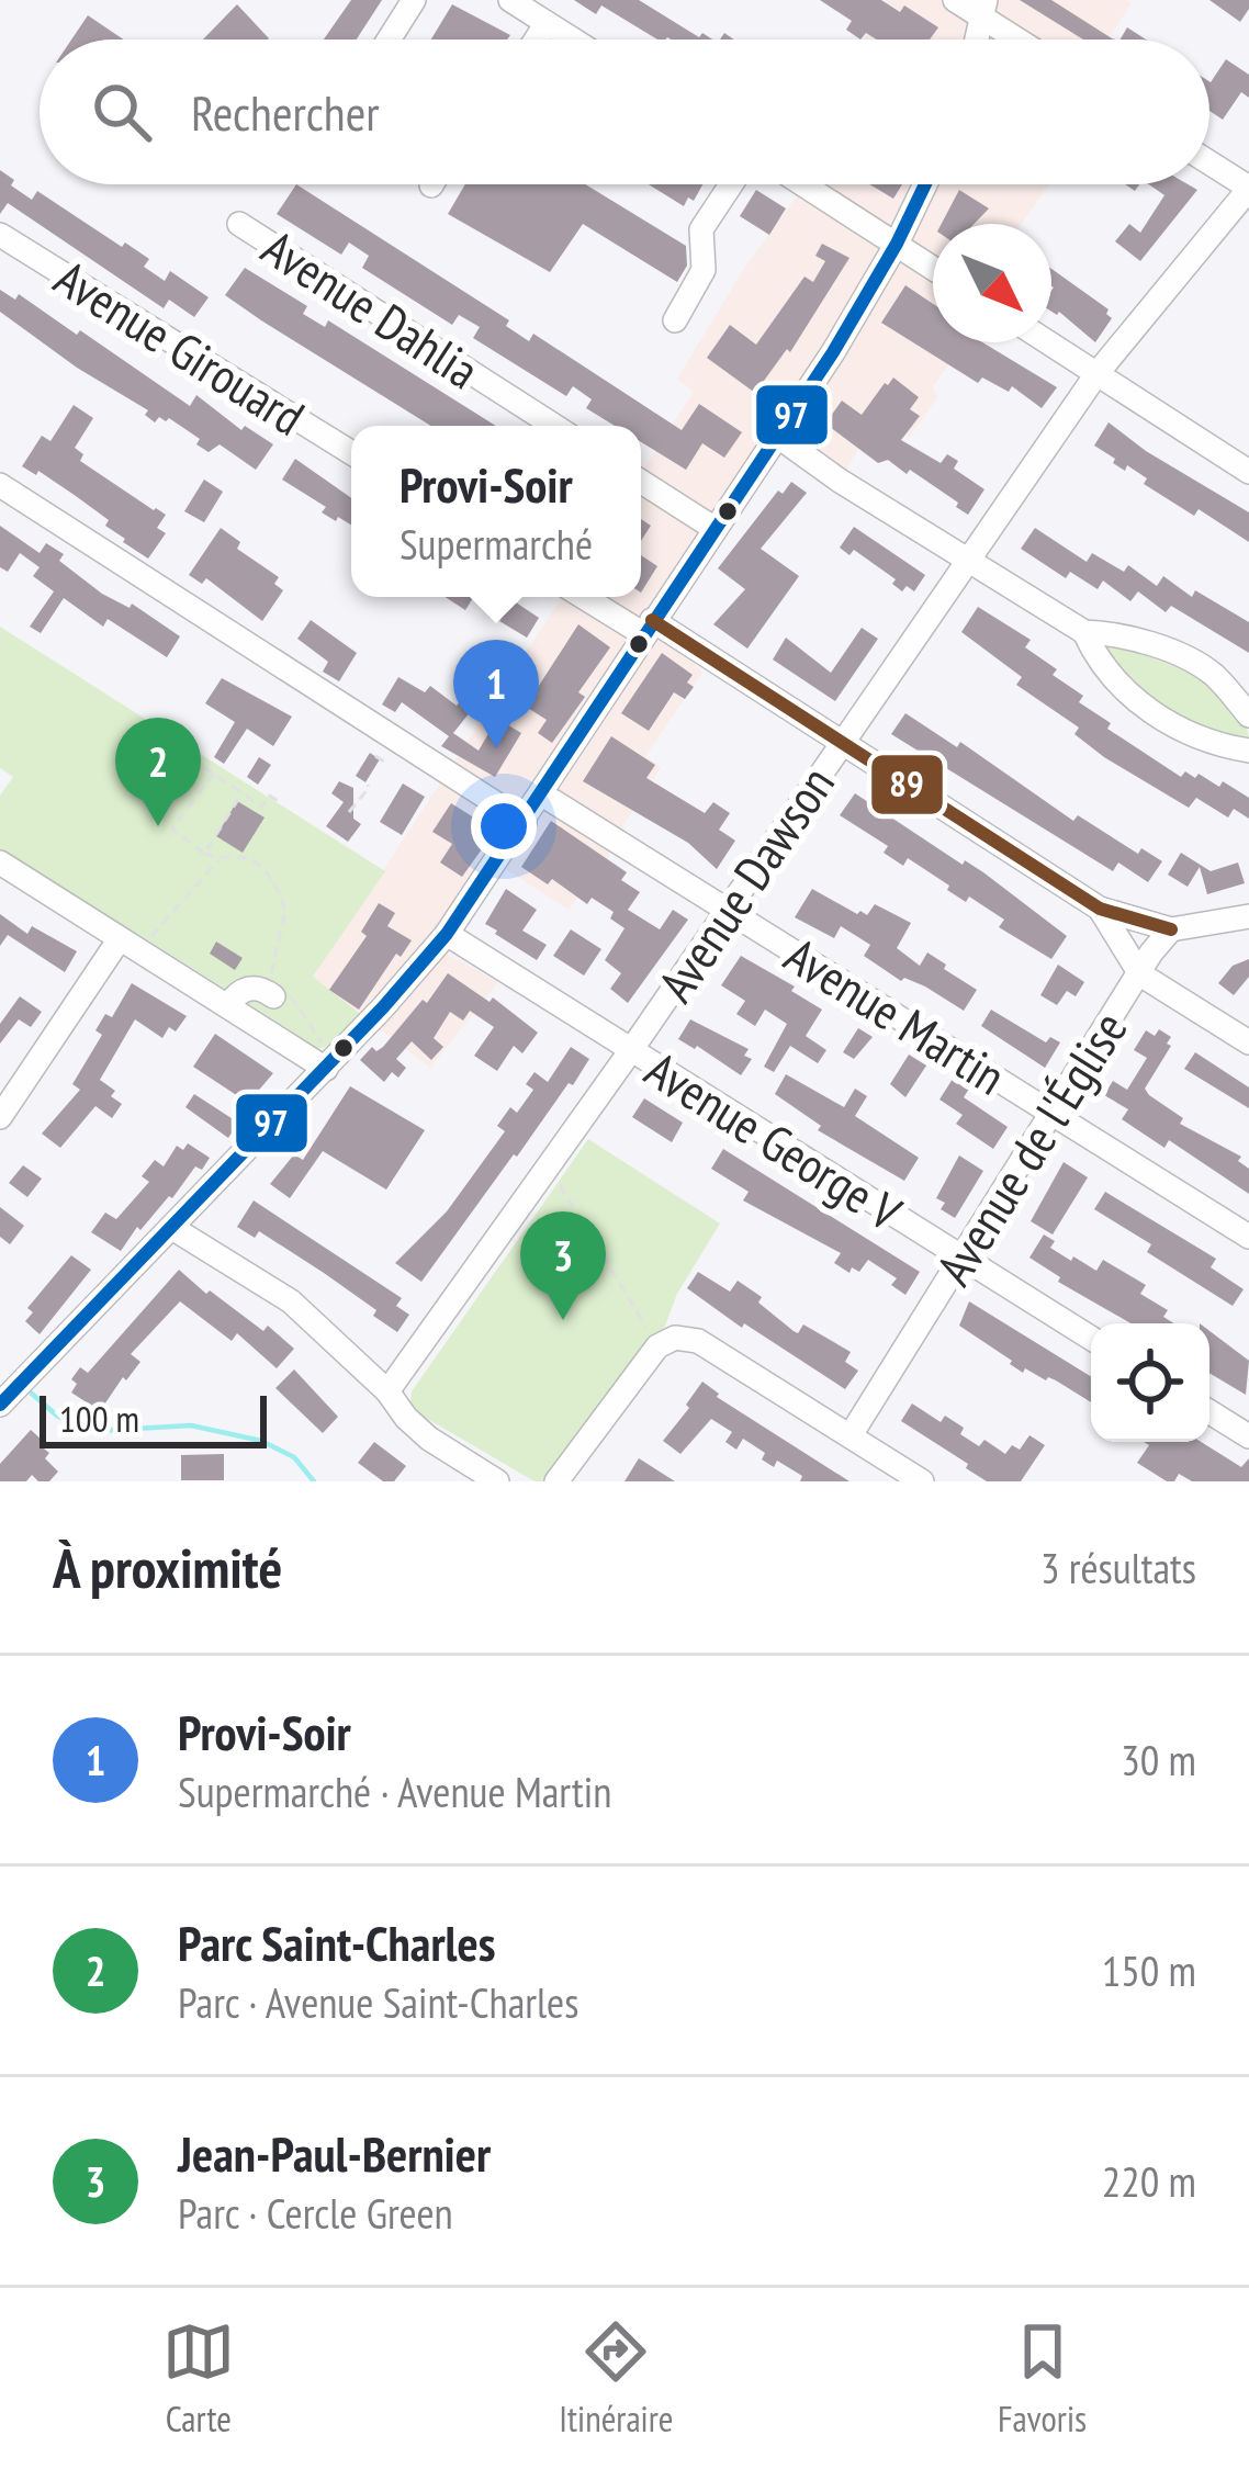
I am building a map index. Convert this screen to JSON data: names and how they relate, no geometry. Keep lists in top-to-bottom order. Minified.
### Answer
{"streets":{"street":["Avenue Dahlia","Avenue Girouard","Avenue Dawson","Avenue Martin","Avenue George V","Avenue de l'Église"]},"crossings":[["Avenue Dawson","Avenue Martin"],["Avenue Dawson","Avenue George V"],["Avenue Martin","Avenue de l'Église"],["Avenue George V","Avenue de l'Église"]],"lines":["transit line 97","transit line 89"],"scale_bar":"100 m","north":"bottom right","page":{"search":"Rechercher","popup":["Provi-Soir","Supermarché"],"pins":["1","2","3"],"scale":"100 m","heading":["À proximité","3 résultats"],"list":[{"mark":"1","name":"Provi-Soir","note":"Supermarché · Avenue Martin","value":"30 m"},{"mark":"2","name":"Parc Saint-Charles","note":"Parc · Avenue Saint-Charles","value":"150 m"},{"mark":"3","name":"Jean-Paul-Bernier","note":"Parc · Cercle Green","value":"220 m"}],"nav":["Carte","Itinéraire","Favoris"]}}
